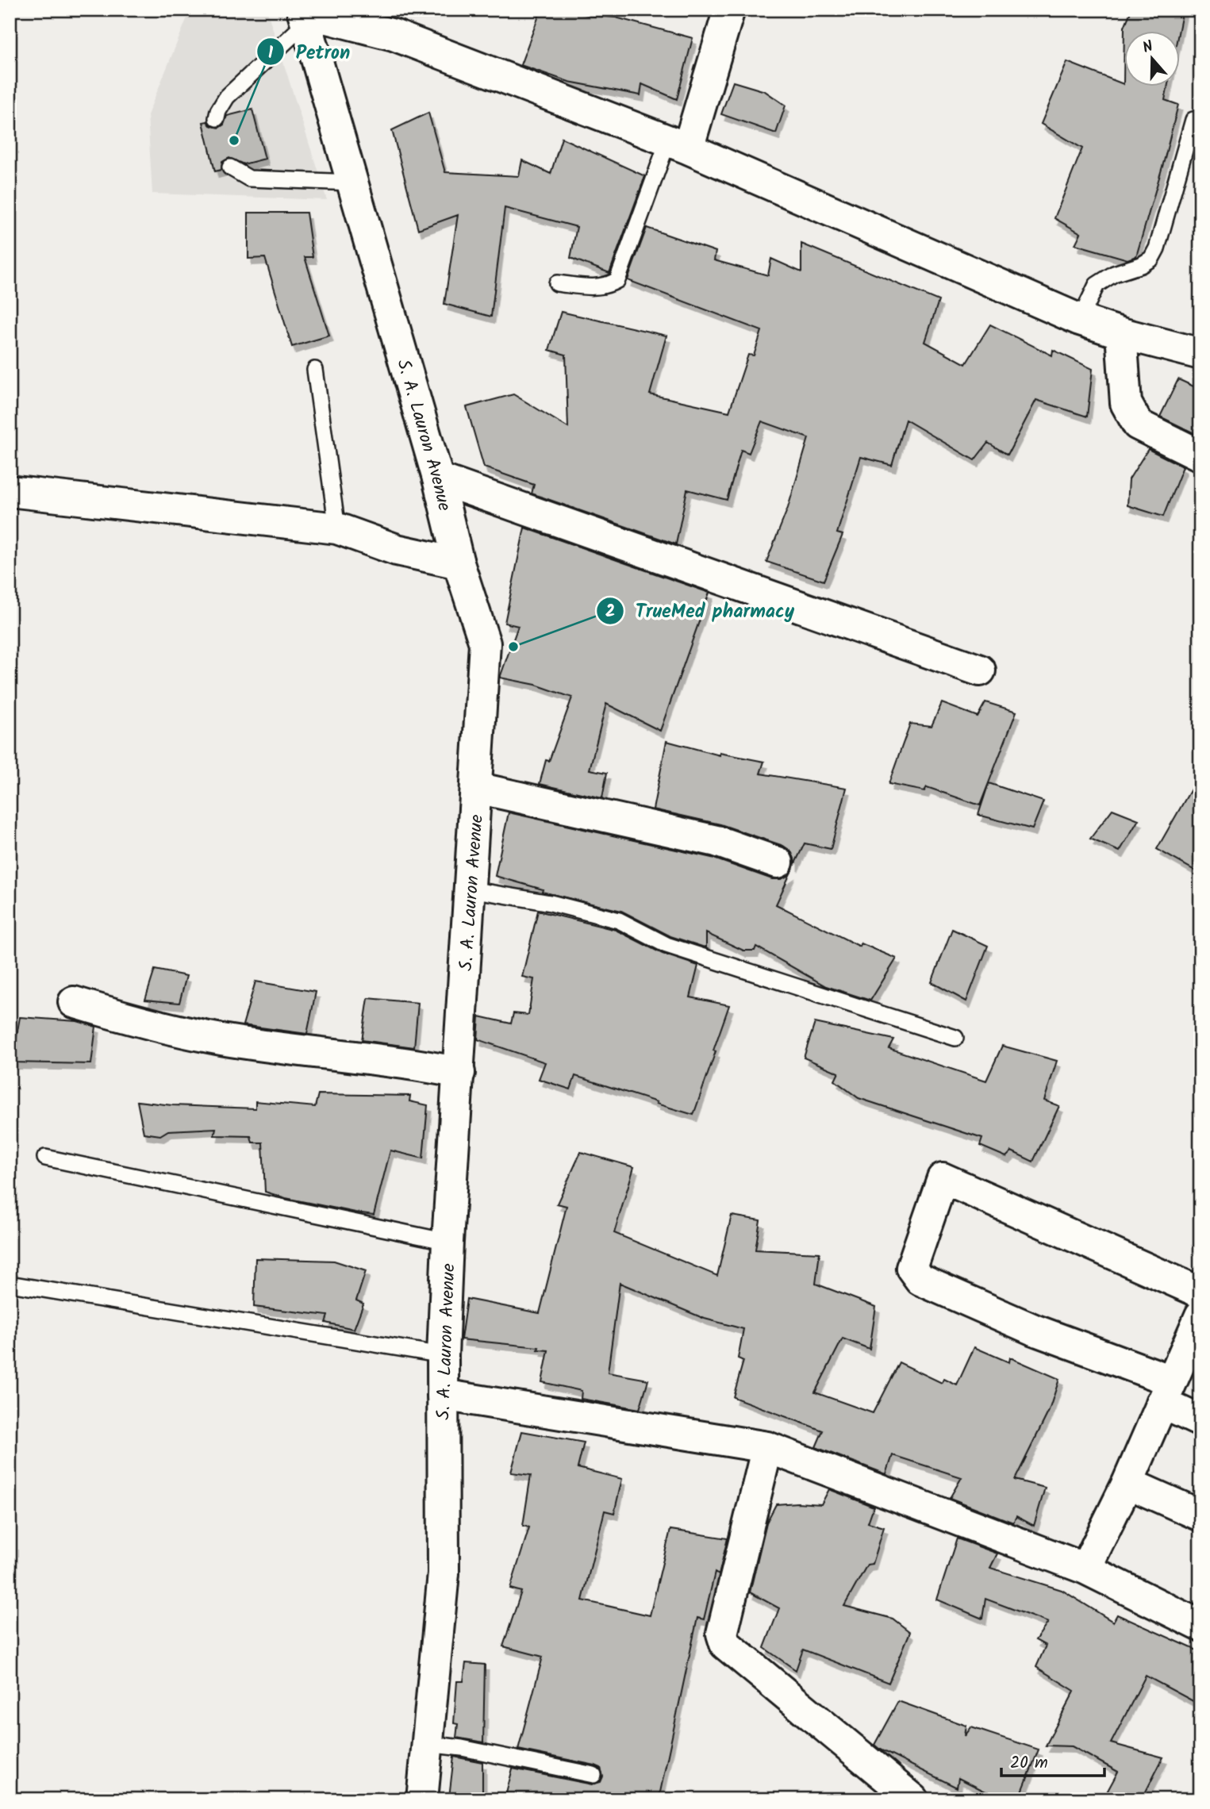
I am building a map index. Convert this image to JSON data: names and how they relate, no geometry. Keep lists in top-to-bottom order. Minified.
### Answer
{"streets":{"main road":["S. A. Lauron Avenue"]},"places":["Petron","TrueMed pharmacy"],"scale_bar":"20 m","north":"top"}
